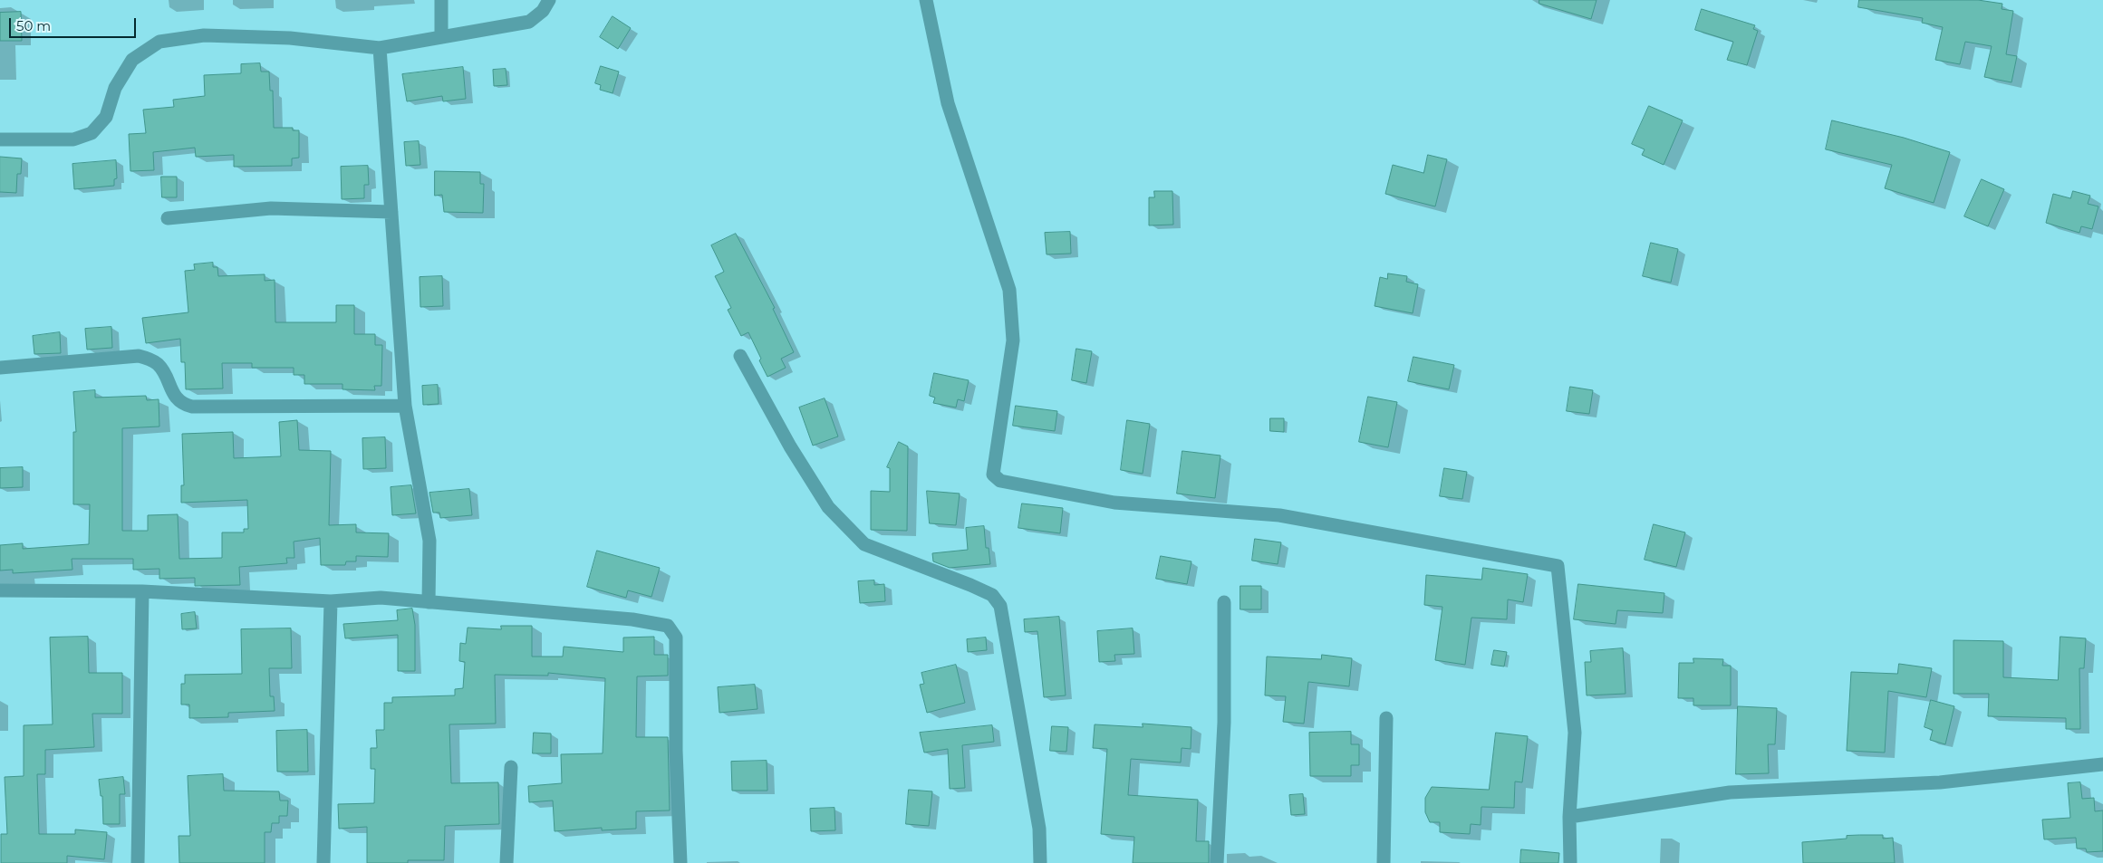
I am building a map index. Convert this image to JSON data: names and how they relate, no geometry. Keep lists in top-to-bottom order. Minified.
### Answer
{"scale_bar":"50 m"}
